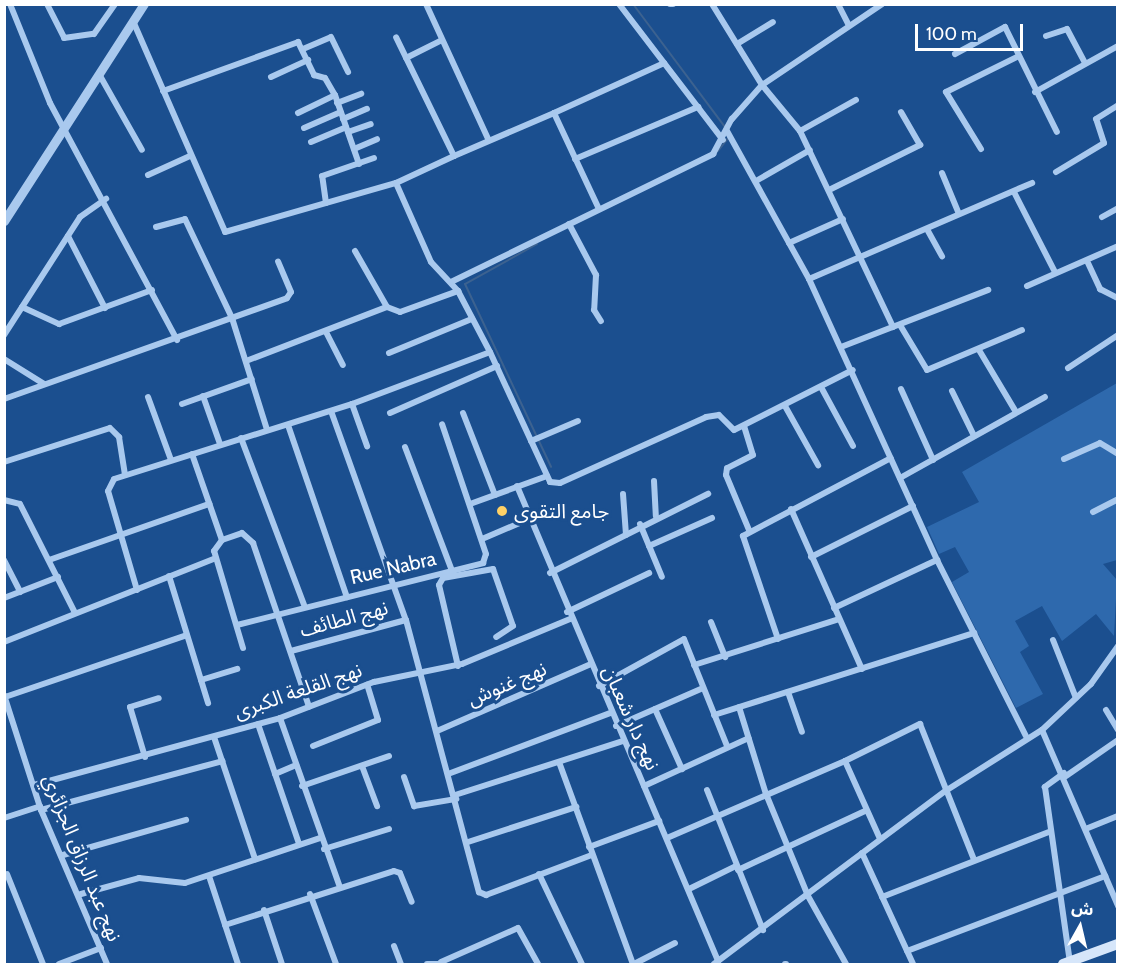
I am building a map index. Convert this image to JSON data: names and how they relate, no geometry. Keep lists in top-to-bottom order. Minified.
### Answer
{"streets":{"street":["Rue Nabra","نهج الطائف","نهج غنوش","نهج القلعة الكبرى","نهج دار شعبان","نهج عبد الرزاق الجزائري"]},"crossings":[["نهج غنوش","نهج دار شعبان"],["نهج القلعة الكبرى","نهج دار شعبان"],["نهج القلعة الكبرى","نهج عبد الرزاق الجزائري"]],"places":["جامع التقوى"],"scale_bar":"100 m","north":"top"}
